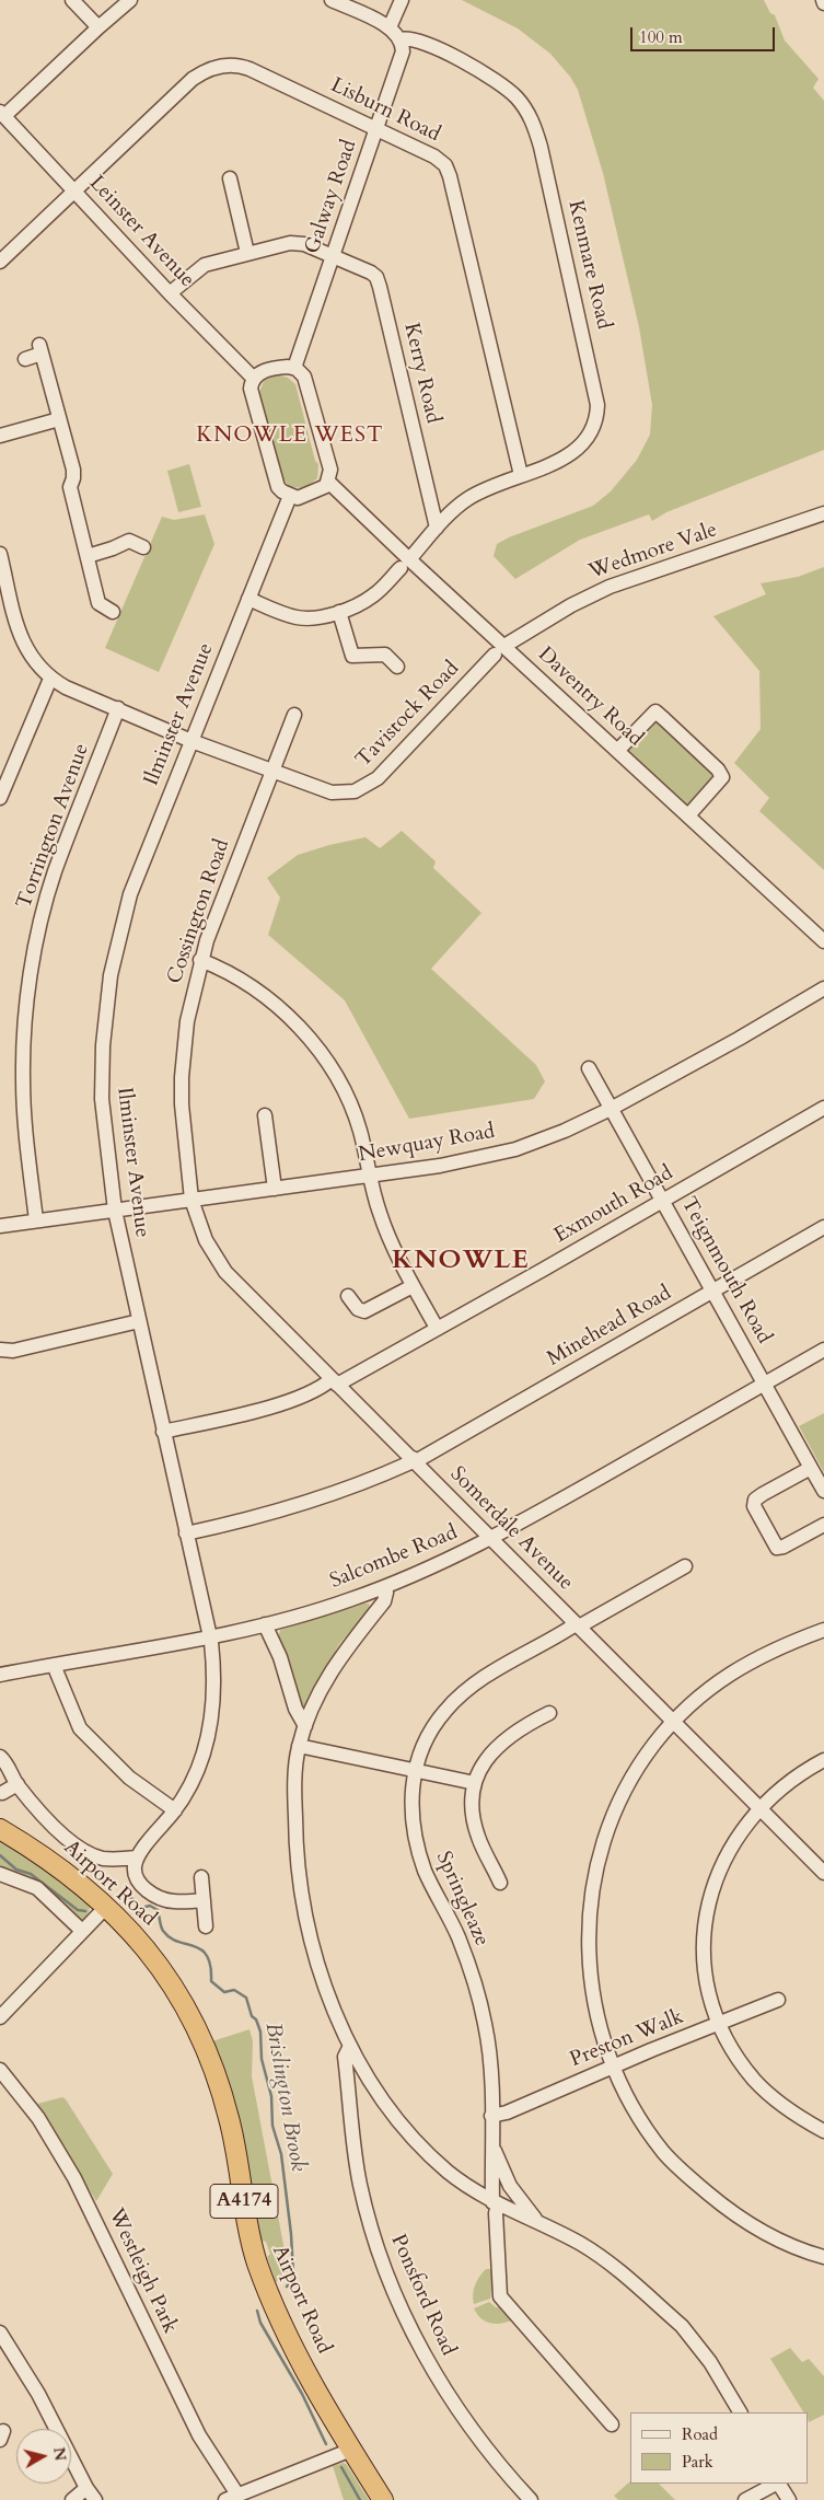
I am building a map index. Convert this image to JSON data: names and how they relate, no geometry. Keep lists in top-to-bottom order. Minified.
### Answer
{"streets":{"highway":["Airport Road","A4174"],"street":["Lisburn Road","Galway Road","Leinster Avenue","Kenmare Road","Kerry Road","Wedmore Vale","Daventry Road","Ilminster Avenue","Tavistock Road","Torrington Avenue","Cossington Road","Newquay Road","Exmouth Road","Teignmouth Road","Minehead Road","Somerdale Avenue","Salcombe Road","Springleaze","Preston Walk","Westleigh Park","Ponsford Road"]},"crossings":[["Lisburn Road","Galway Road"],["Lisburn Road","Leinster Avenue"],["Lisburn Road","Kenmare Road"],["Galway Road","Kenmare Road"],["Galway Road","Kerry Road"],["Leinster Avenue","Kerry Road"],["Kenmare Road","Kerry Road"],["Kenmare Road","Daventry Road"],["Kenmare Road","Ilminster Avenue"],["Wedmore Vale","Daventry Road"],["Wedmore Vale","Tavistock Road"],["Daventry Road","Tavistock Road"],["Ilminster Avenue","Tavistock Road"],["Ilminster Avenue","Newquay Road"],["Ilminster Avenue","Exmouth Road"],["Ilminster Avenue","Minehead Road"],["Ilminster Avenue","Salcombe Road"],["Tavistock Road","Torrington Avenue"],["Tavistock Road","Cossington Road"],["Torrington Avenue","Newquay Road"],["Cossington Road","Newquay Road"],["Cossington Road","Somerdale Avenue"],["Newquay Road","Teignmouth Road"],["Newquay Road","Somerdale Avenue"],["Exmouth Road","Teignmouth Road"],["Exmouth Road","Somerdale Avenue"],["Teignmouth Road","Minehead Road"],["Teignmouth Road","Salcombe Road"],["Minehead Road","Somerdale Avenue"],["Somerdale Avenue","Salcombe Road"],["Somerdale Avenue","Springleaze"],["Springleaze","Preston Walk"]],"districts":["KNOWLE WEST","KNOWLE"],"water":["Brislington Brook"],"legend":["Road","Park"],"scale_bar":"100 m","north":"right"}
